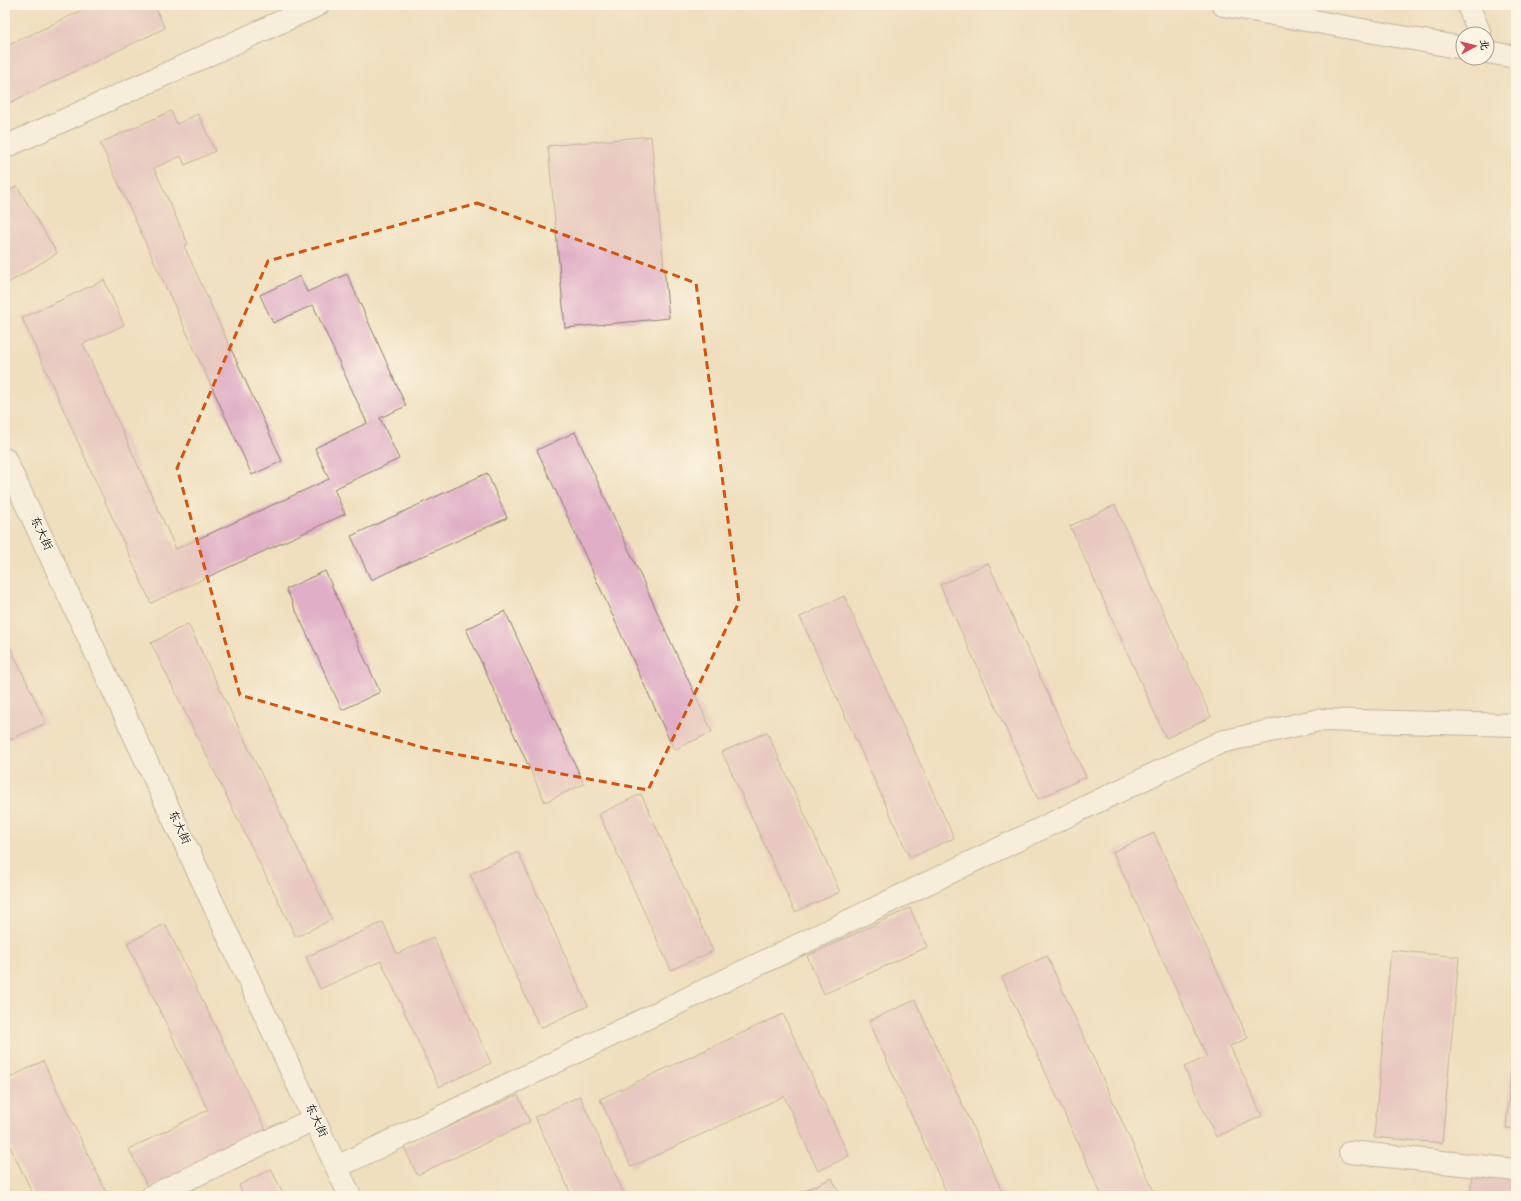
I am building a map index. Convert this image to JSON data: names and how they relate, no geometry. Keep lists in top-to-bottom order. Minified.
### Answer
{"streets":{"street":["东大街"]},"north":"right"}
